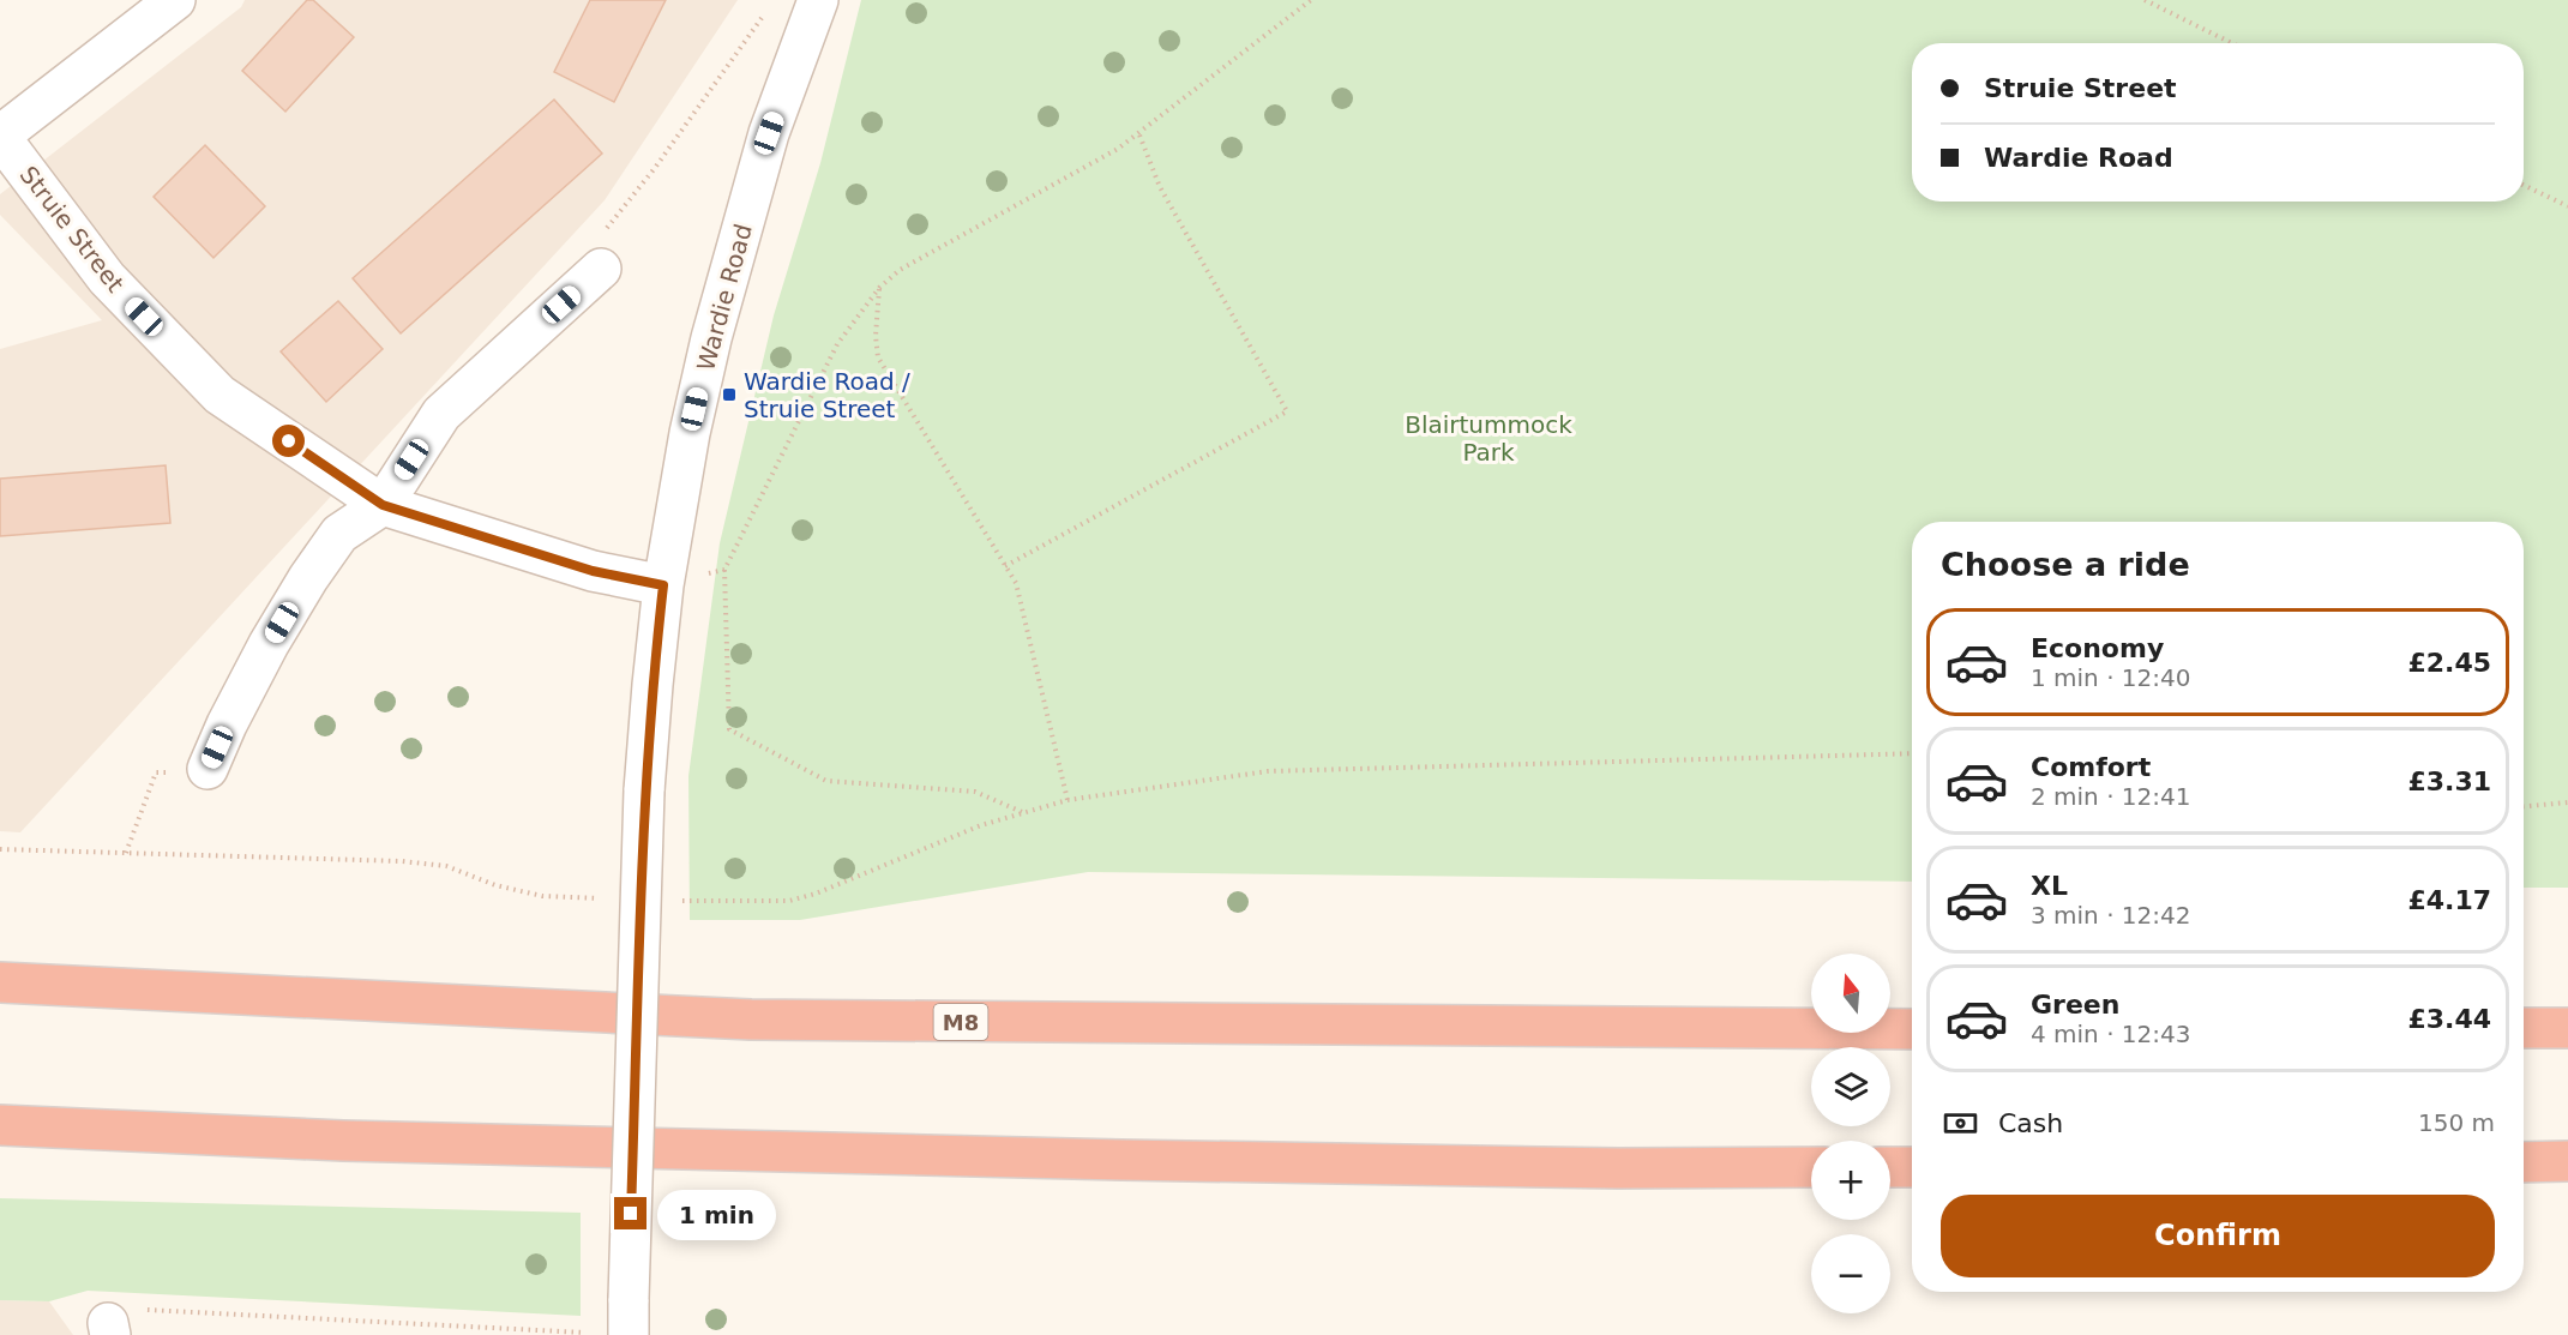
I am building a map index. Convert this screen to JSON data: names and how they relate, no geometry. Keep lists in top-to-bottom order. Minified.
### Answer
{"streets":{"highway":["M8"],"street":["Struie Street","Wardie Road"]},"crossings":[["Struie Street","Wardie Road"]],"parks":["Blairtummock Park"],"places":{"transit":["Wardie Road / Struie Street"]},"north":"top","page":{"banner":["Struie Street","Wardie Road"],"heading":"Choose a ride","list":[{"name":"Economy","note":"1 min · 12:40","value":"£2.45"},{"name":"Comfort","note":"2 min · 12:41","value":"£3.31"},{"name":"XL","note":"3 min · 12:42","value":"£4.17"},{"name":"Green","note":"4 min · 12:43","value":"£3.44"}],"map_buttons":["+","−"],"pay":["Cash","150 m"],"buttons":"Confirm","bubble":"1 min"}}
